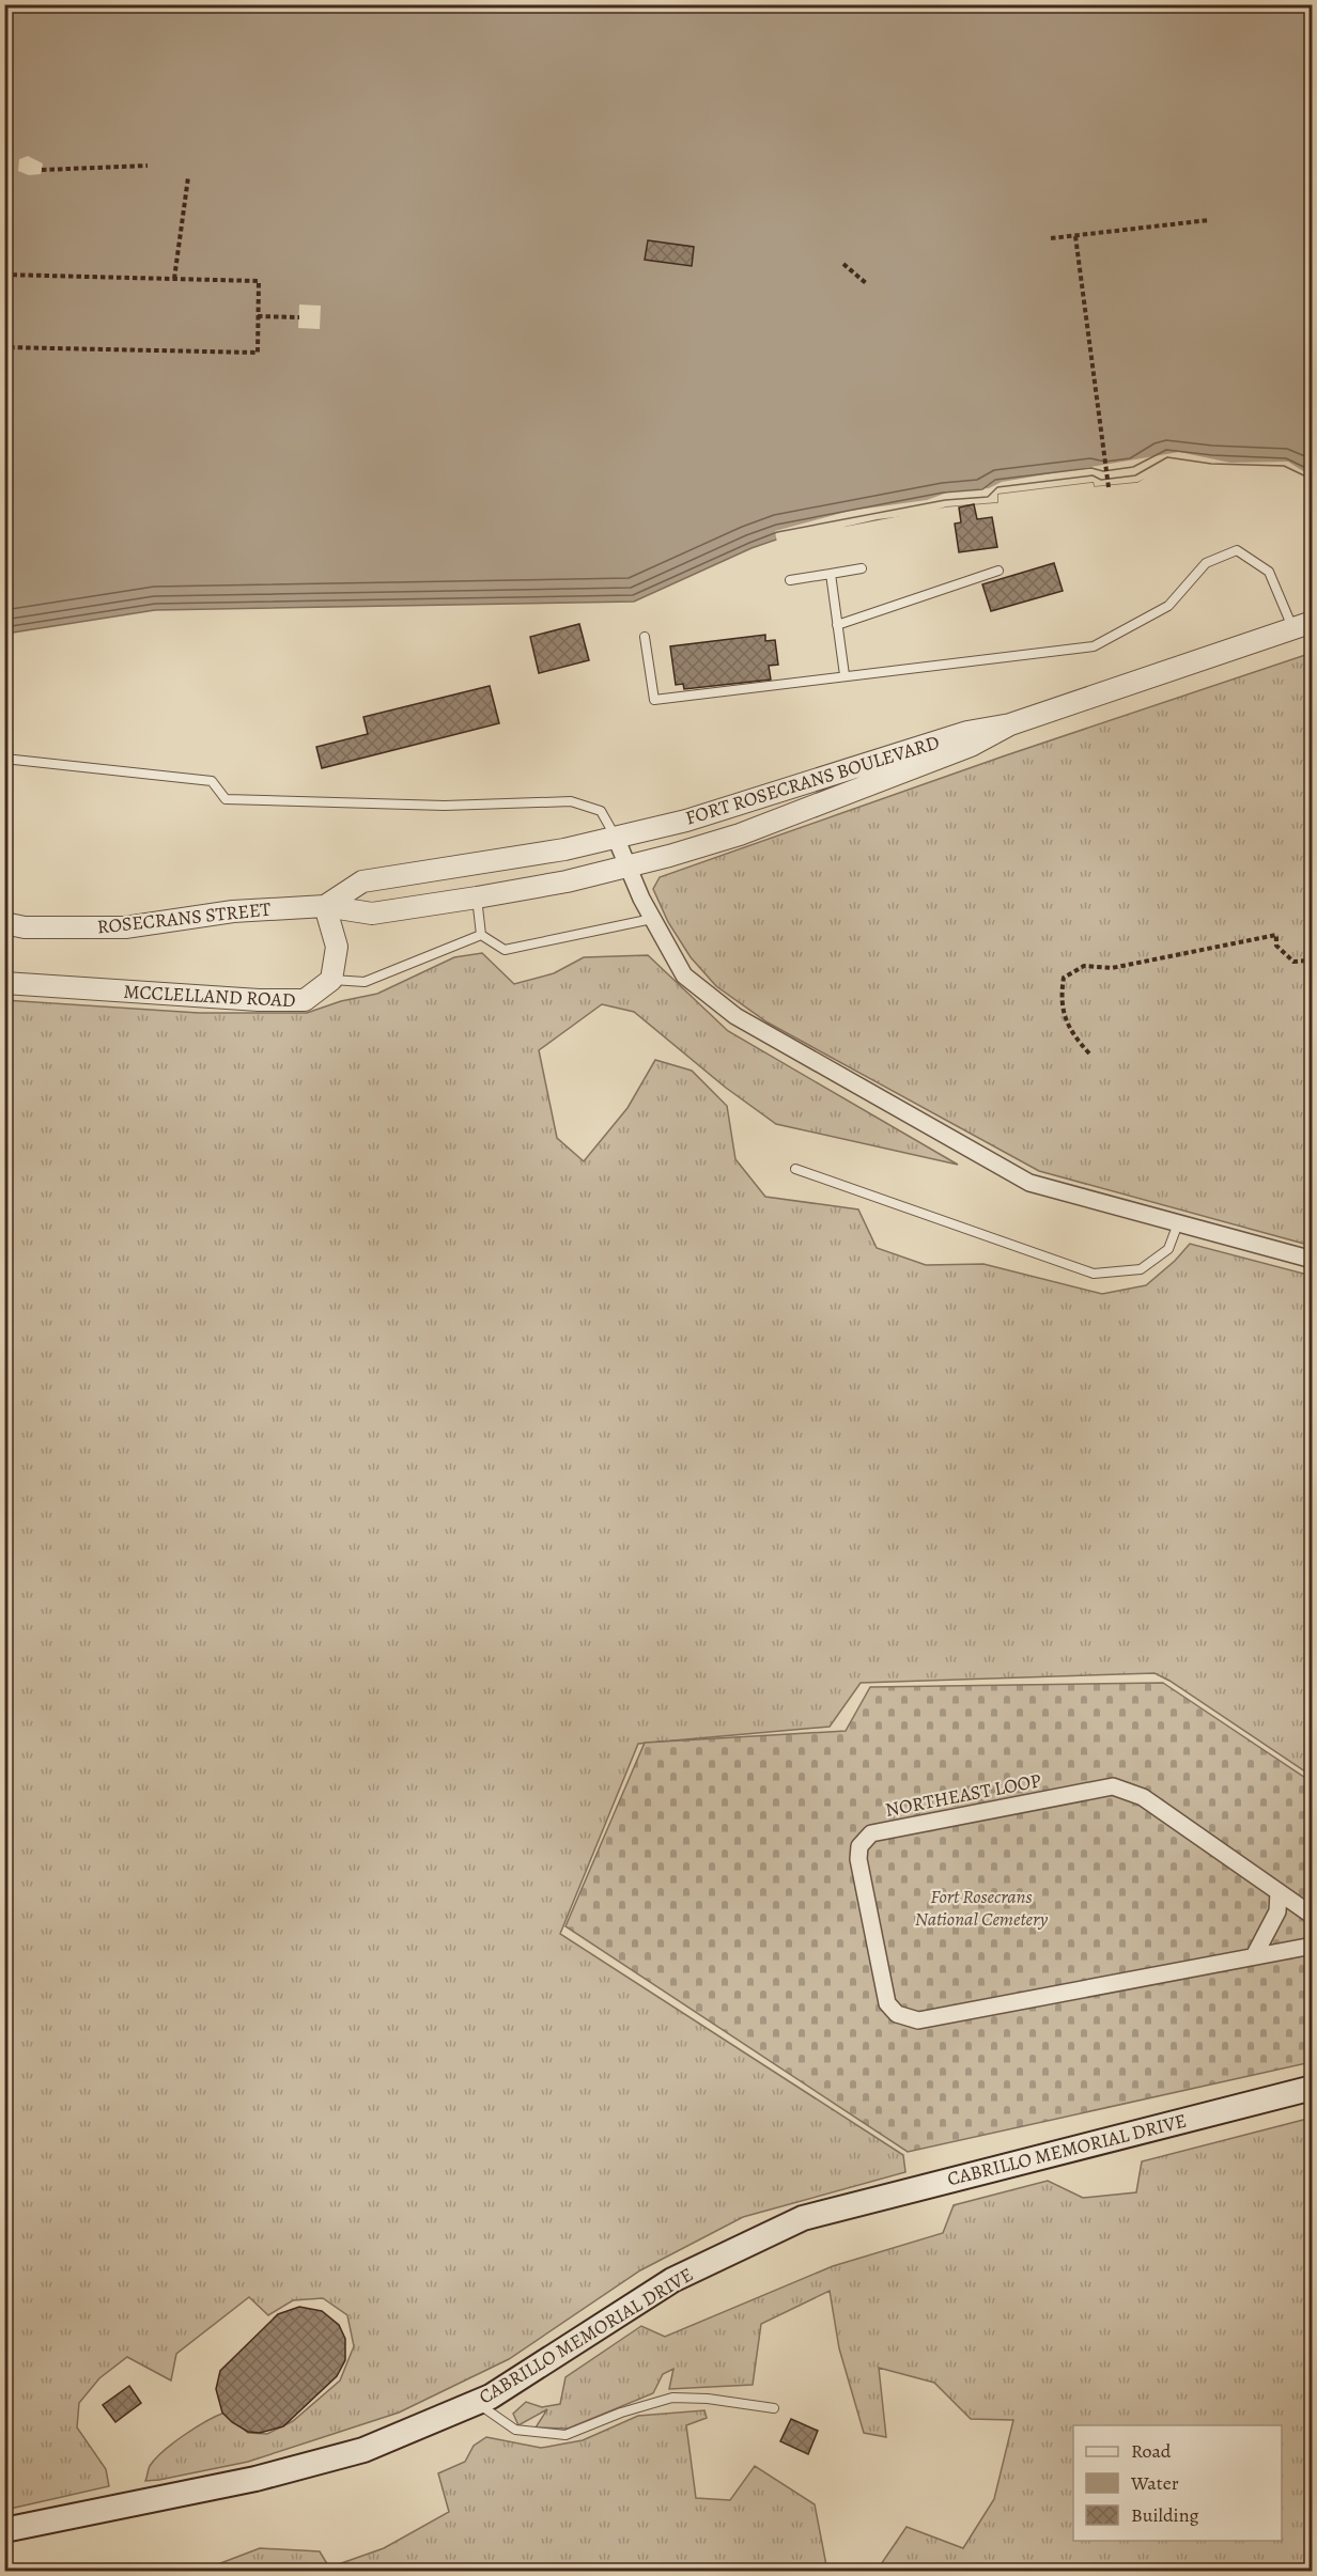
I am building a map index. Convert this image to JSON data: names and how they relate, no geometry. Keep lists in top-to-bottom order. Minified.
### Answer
{"streets":{"main road":["CABRILLO MEMORIAL DRIVE"],"street":["FORT ROSECRANS BOULEVARD","ROSECRANS STREET","MCCLELLAND ROAD","NORTHEAST LOOP"]},"crossings":[["FORT ROSECRANS BOULEVARD","ROSECRANS STREET"]],"parks":["Fort Rosecrans National Cemetery"],"legend":["Road","Water","Building"]}
